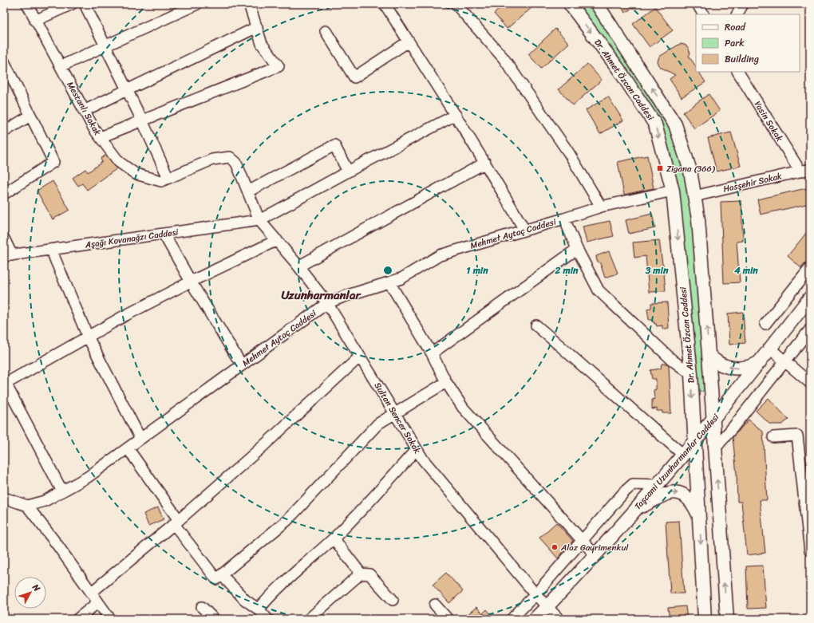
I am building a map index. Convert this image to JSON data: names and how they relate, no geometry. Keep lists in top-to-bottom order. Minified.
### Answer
{"streets":{"main road":["Dr. Ahmet Özcan Caddesi","Taşcami Uzunharmanlar Caddesi"],"street":["Mestanlı Sokak","Yasin Sokak","Hasşehir Sokak","Mehmet Aytaç Caddesi","Aşağı Kovanağzı Caddesi","Sultan Sencer Sokak"]},"crossings":[["Dr. Ahmet Özcan Caddesi","Hasşehir Sokak"],["Dr. Ahmet Özcan Caddesi","Mehmet Aytaç Caddesi"],["Dr. Ahmet Özcan Caddesi","Taşcami Uzunharmanlar Caddesi"],["Mestanlı Sokak","Aşağı Kovanağzı Caddesi"],["Mestanlı Sokak","Sultan Sencer Sokak"],["Yasin Sokak","Hasşehir Sokak"],["Mehmet Aytaç Caddesi","Sultan Sencer Sokak"],["Aşağı Kovanağzı Caddesi","Sultan Sencer Sokak"],["Sultan Sencer Sokak","Taşcami Uzunharmanlar Caddesi"]],"districts":["Uzunharmanlar"],"places":{"transit":["Zigana (366)"],"other":["Alaz Gayrimenkul"]},"legend":["Road","Park","Building"],"north":"top right","rings":["1 min","2 min","3 min","4 min"]}
